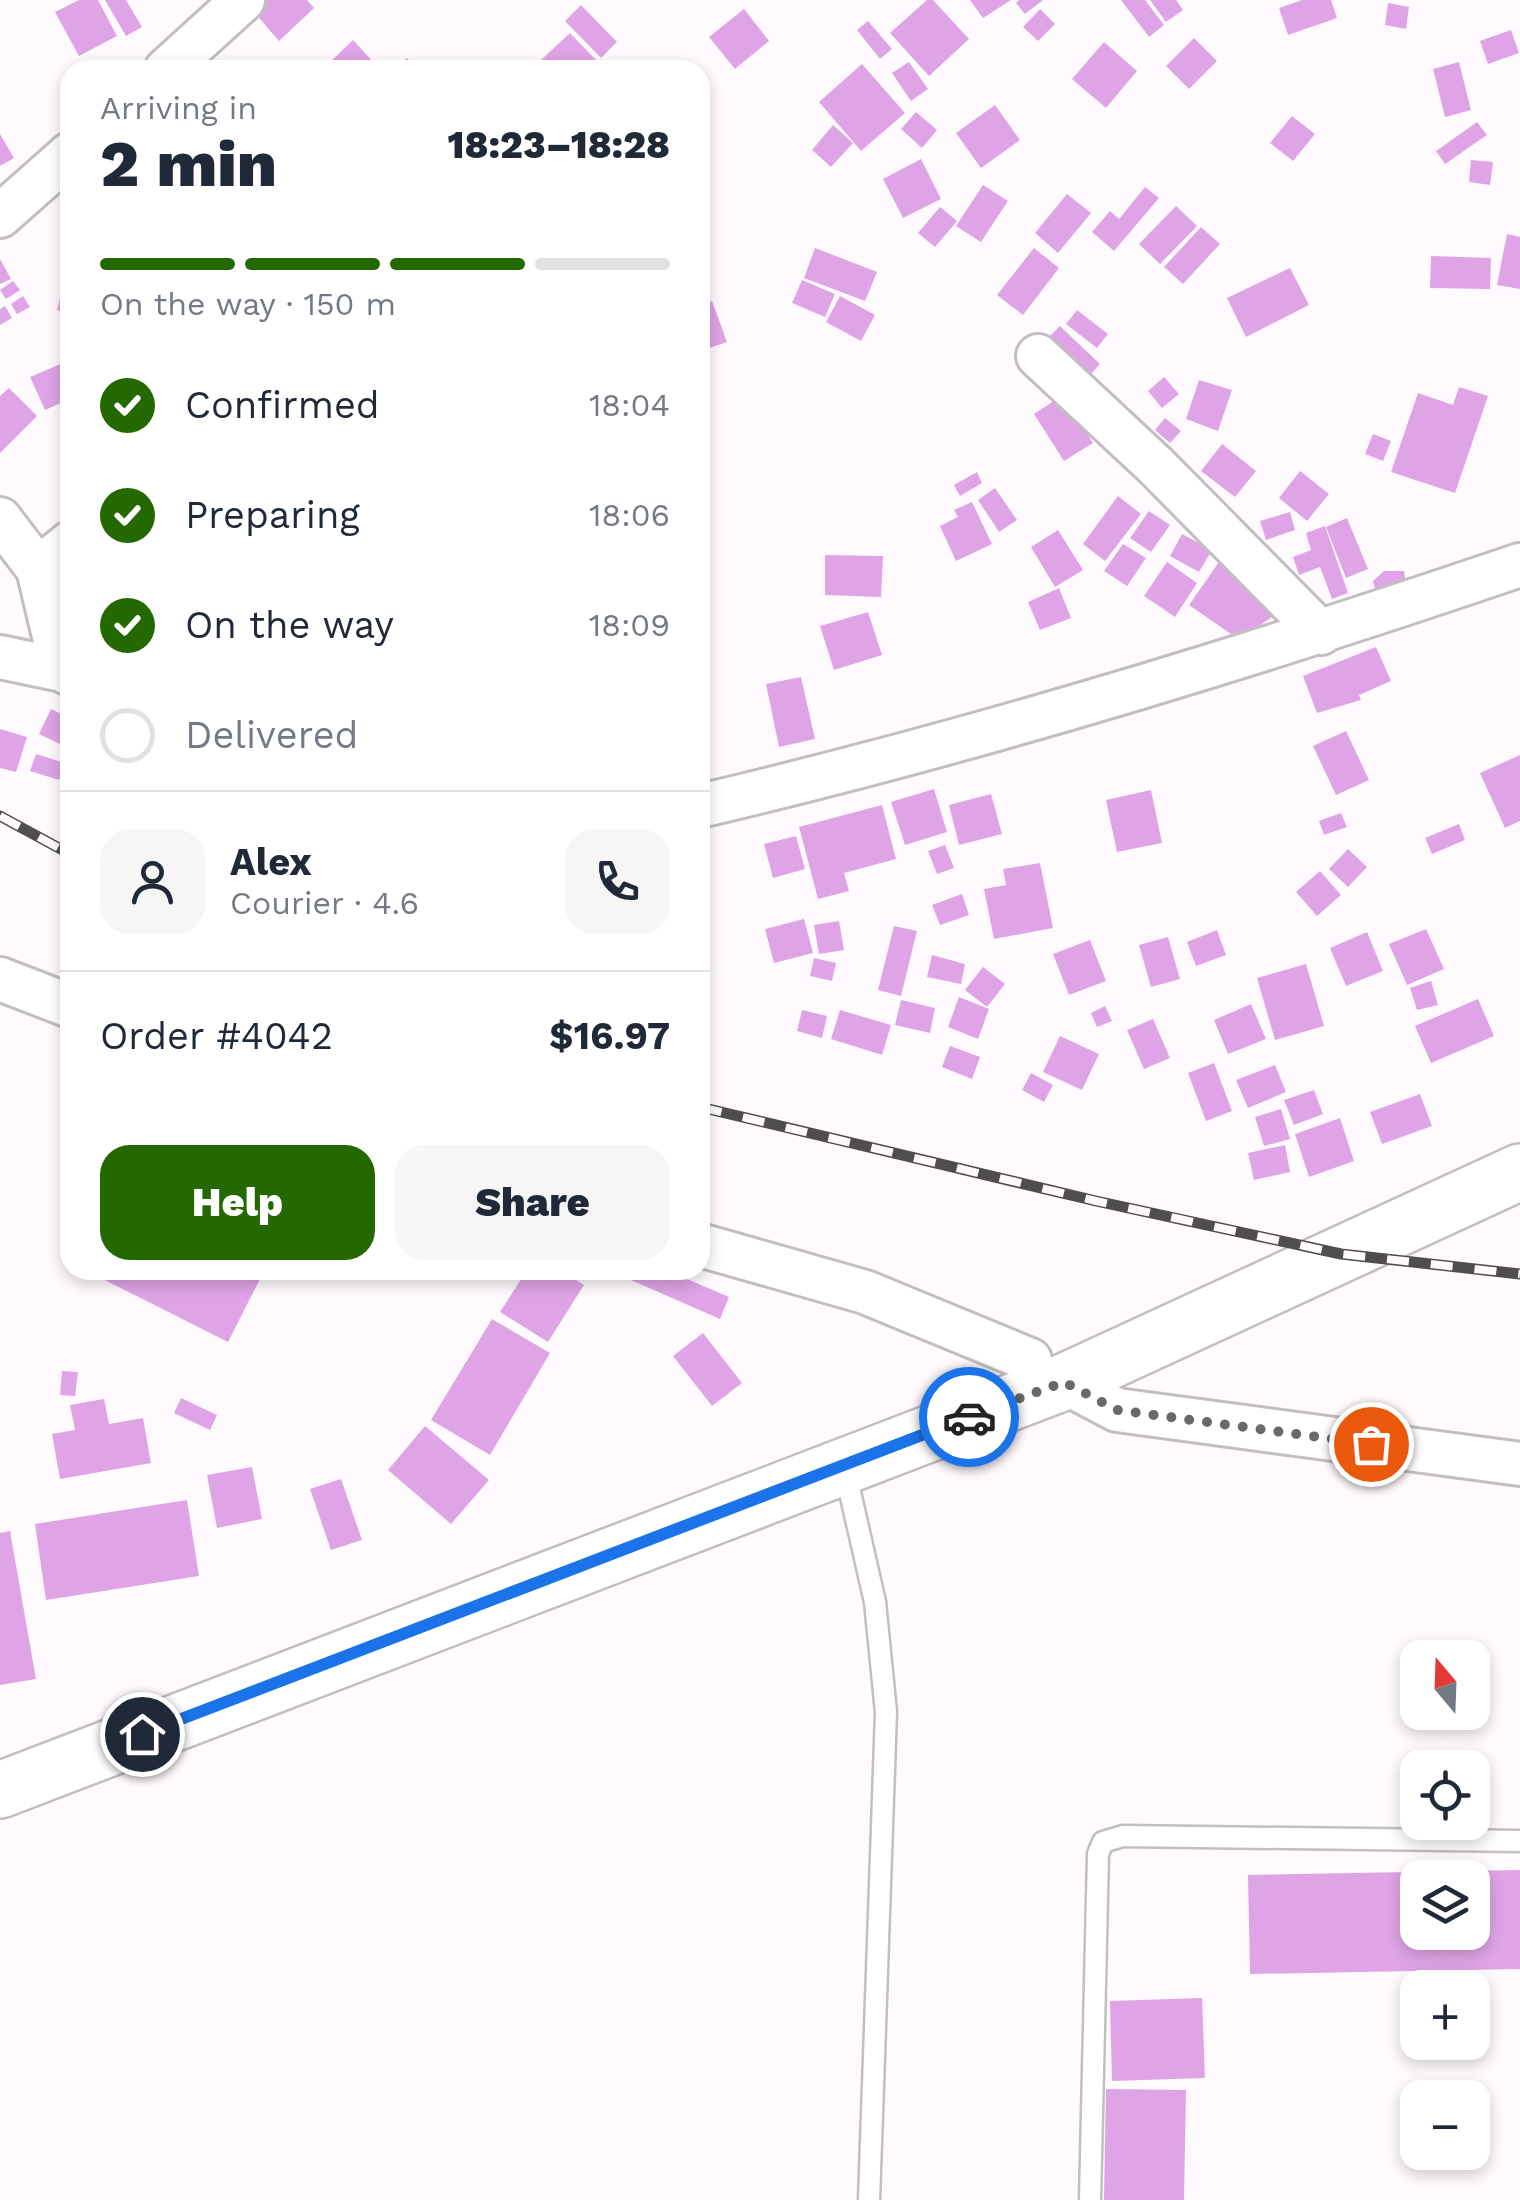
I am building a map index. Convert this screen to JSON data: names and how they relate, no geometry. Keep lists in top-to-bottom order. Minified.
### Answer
{"north":"top","page":{"heading":["2 min","Arriving in","18:23–18:28"],"panel":["Alex","Courier · 4.6","Order #4042","$16.97"],"bar":"On the way · 150 m","list":[["Confirmed","18:04"],["Preparing","18:06"],["On the way","18:09"],"Delivered"],"buttons":["Help","Share"],"map_buttons":["+","−"]}}
